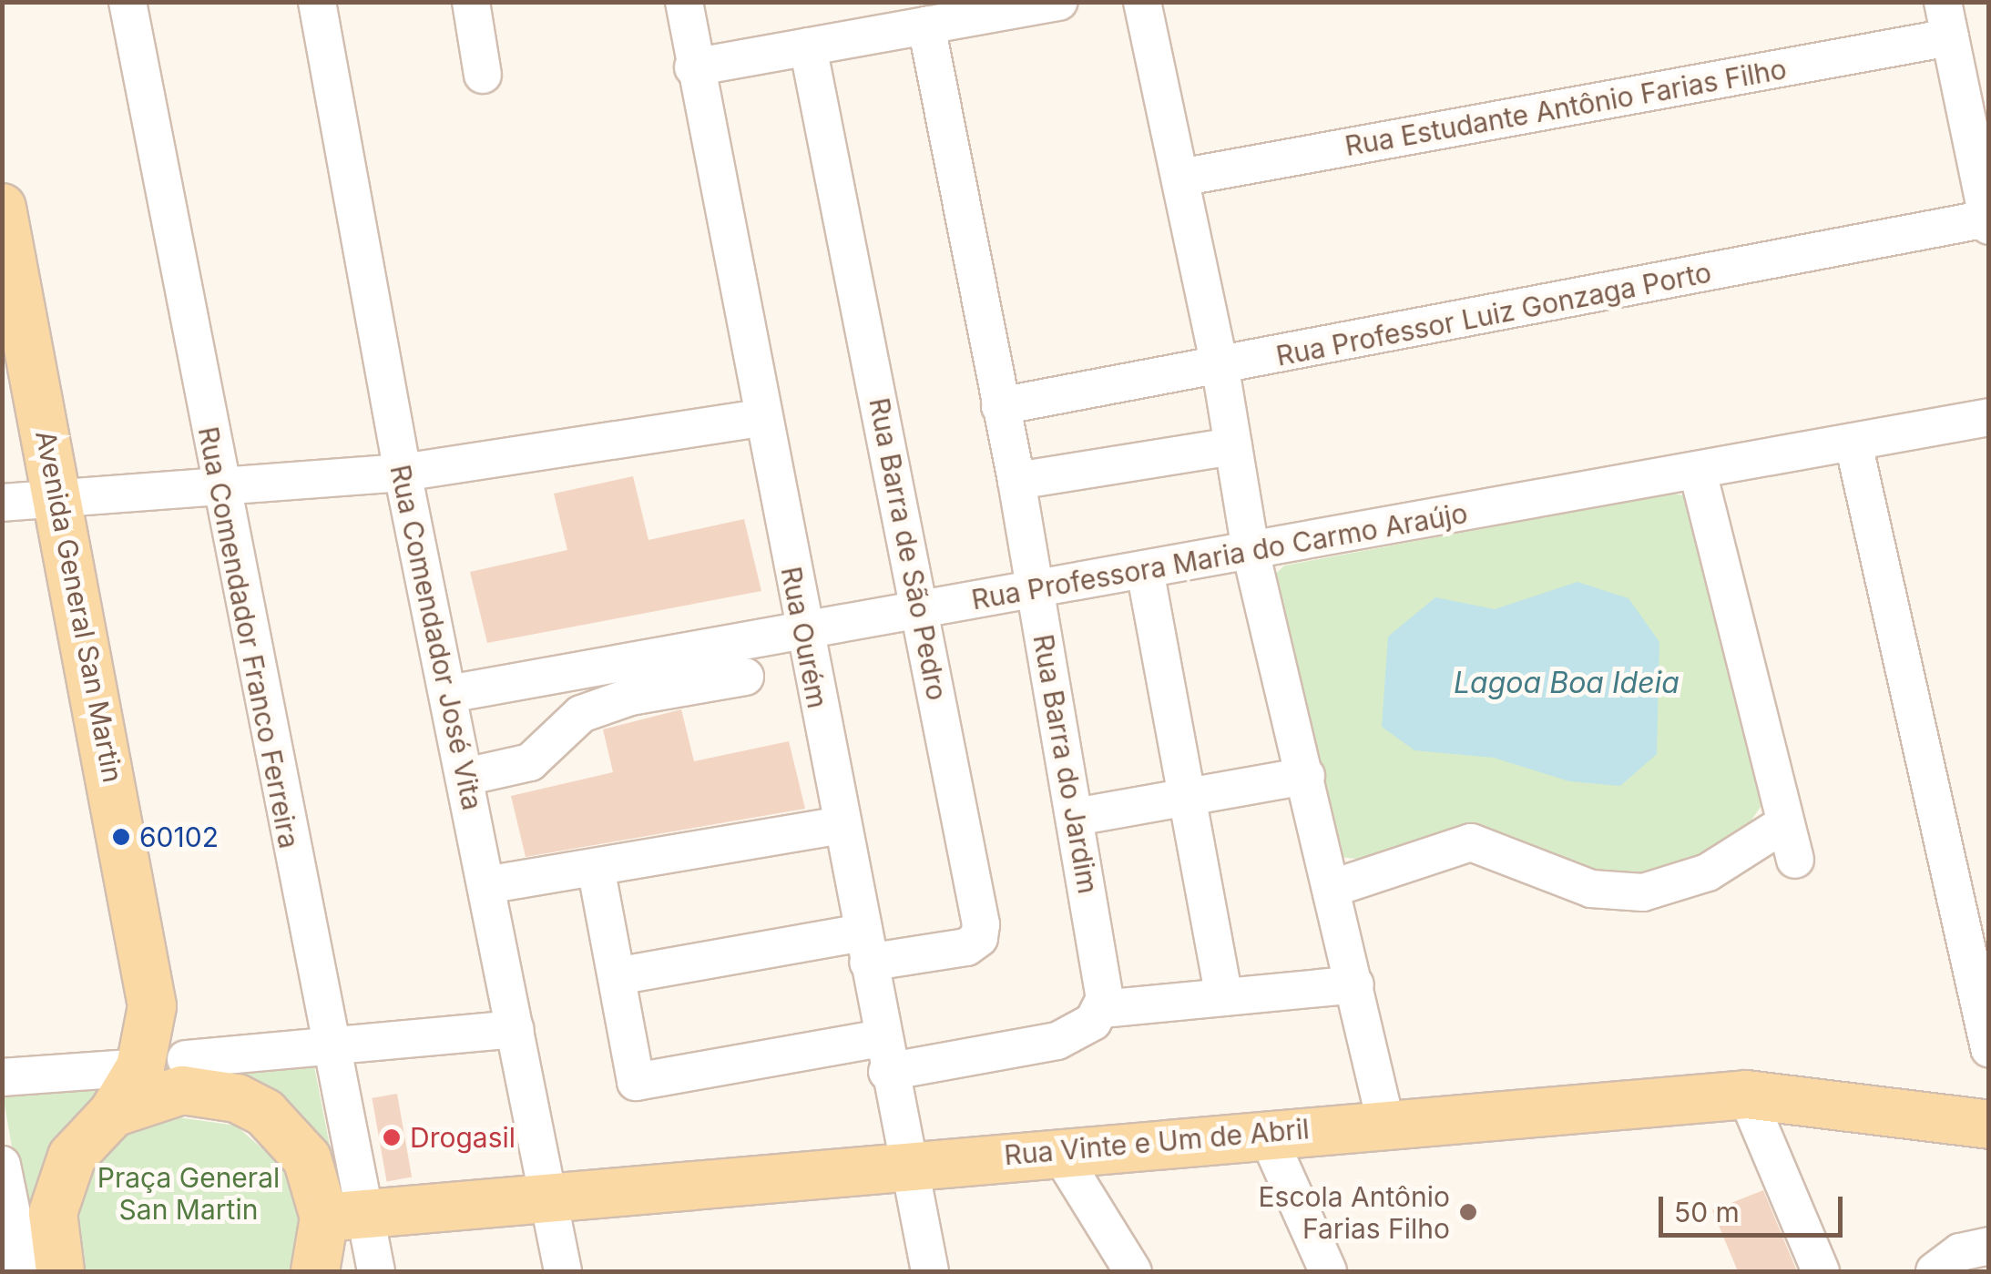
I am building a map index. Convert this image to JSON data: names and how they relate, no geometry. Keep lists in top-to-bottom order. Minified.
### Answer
{"streets":{"main road":["Avenida General San Martin","Rua Vinte e Um de Abril"],"street":["Rua Estudante Antônio Farias Filho","Rua Professor Luiz Gonzaga Porto","Rua Barra de São Pedro","Rua Professora Maria do Carmo Araújo","Rua Comendador Franco Ferreira","Rua Comendador José Vita","Rua Ourém","Rua Barra do Jardim"]},"crossings":[["Rua Professor Luiz Gonzaga Porto","Rua Barra do Jardim"],["Rua Barra de São Pedro","Rua Professora Maria do Carmo Araújo"],["Rua Barra de São Pedro","Rua Ourém"],["Rua Professora Maria do Carmo Araújo","Rua Comendador José Vita"],["Rua Professora Maria do Carmo Araújo","Rua Ourém"],["Rua Professora Maria do Carmo Araújo","Rua Barra do Jardim"],["Rua Comendador Franco Ferreira","Rua Vinte e Um de Abril"],["Rua Comendador José Vita","Rua Vinte e Um de Abril"],["Rua Ourém","Rua Vinte e Um de Abril"]],"water":["Lagoa Boa Ideia"],"parks":["Praça General San Martin"],"places":["60102","Drogasil","Escola Antônio Farias Filho"],"scale_bar":"50 m"}
